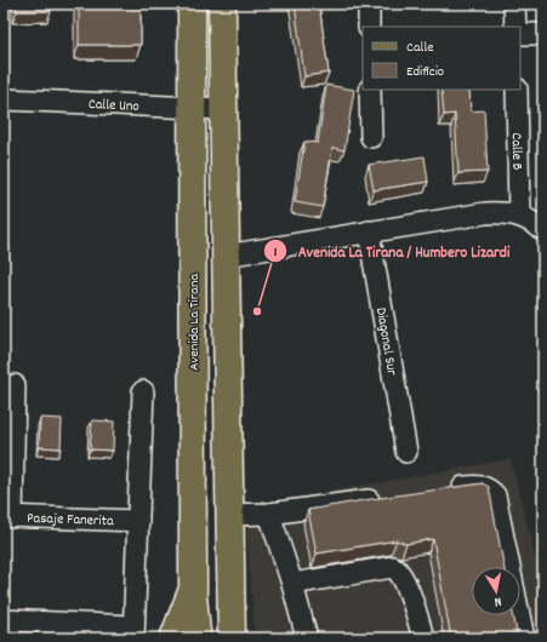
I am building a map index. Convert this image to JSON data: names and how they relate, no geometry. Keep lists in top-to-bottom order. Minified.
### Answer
{"streets":{"highway":["Avenida La Tirana"],"street":["Calle Uno","Calle B","Diagonal Sur","Pasaje Fanerita"]},"crossings":[["Calle Uno","Avenida La Tirana"]],"places":["Avenida La Tirana / Humbero Lizardi"],"legend":["Calle","Edificio"],"north":"bottom"}
